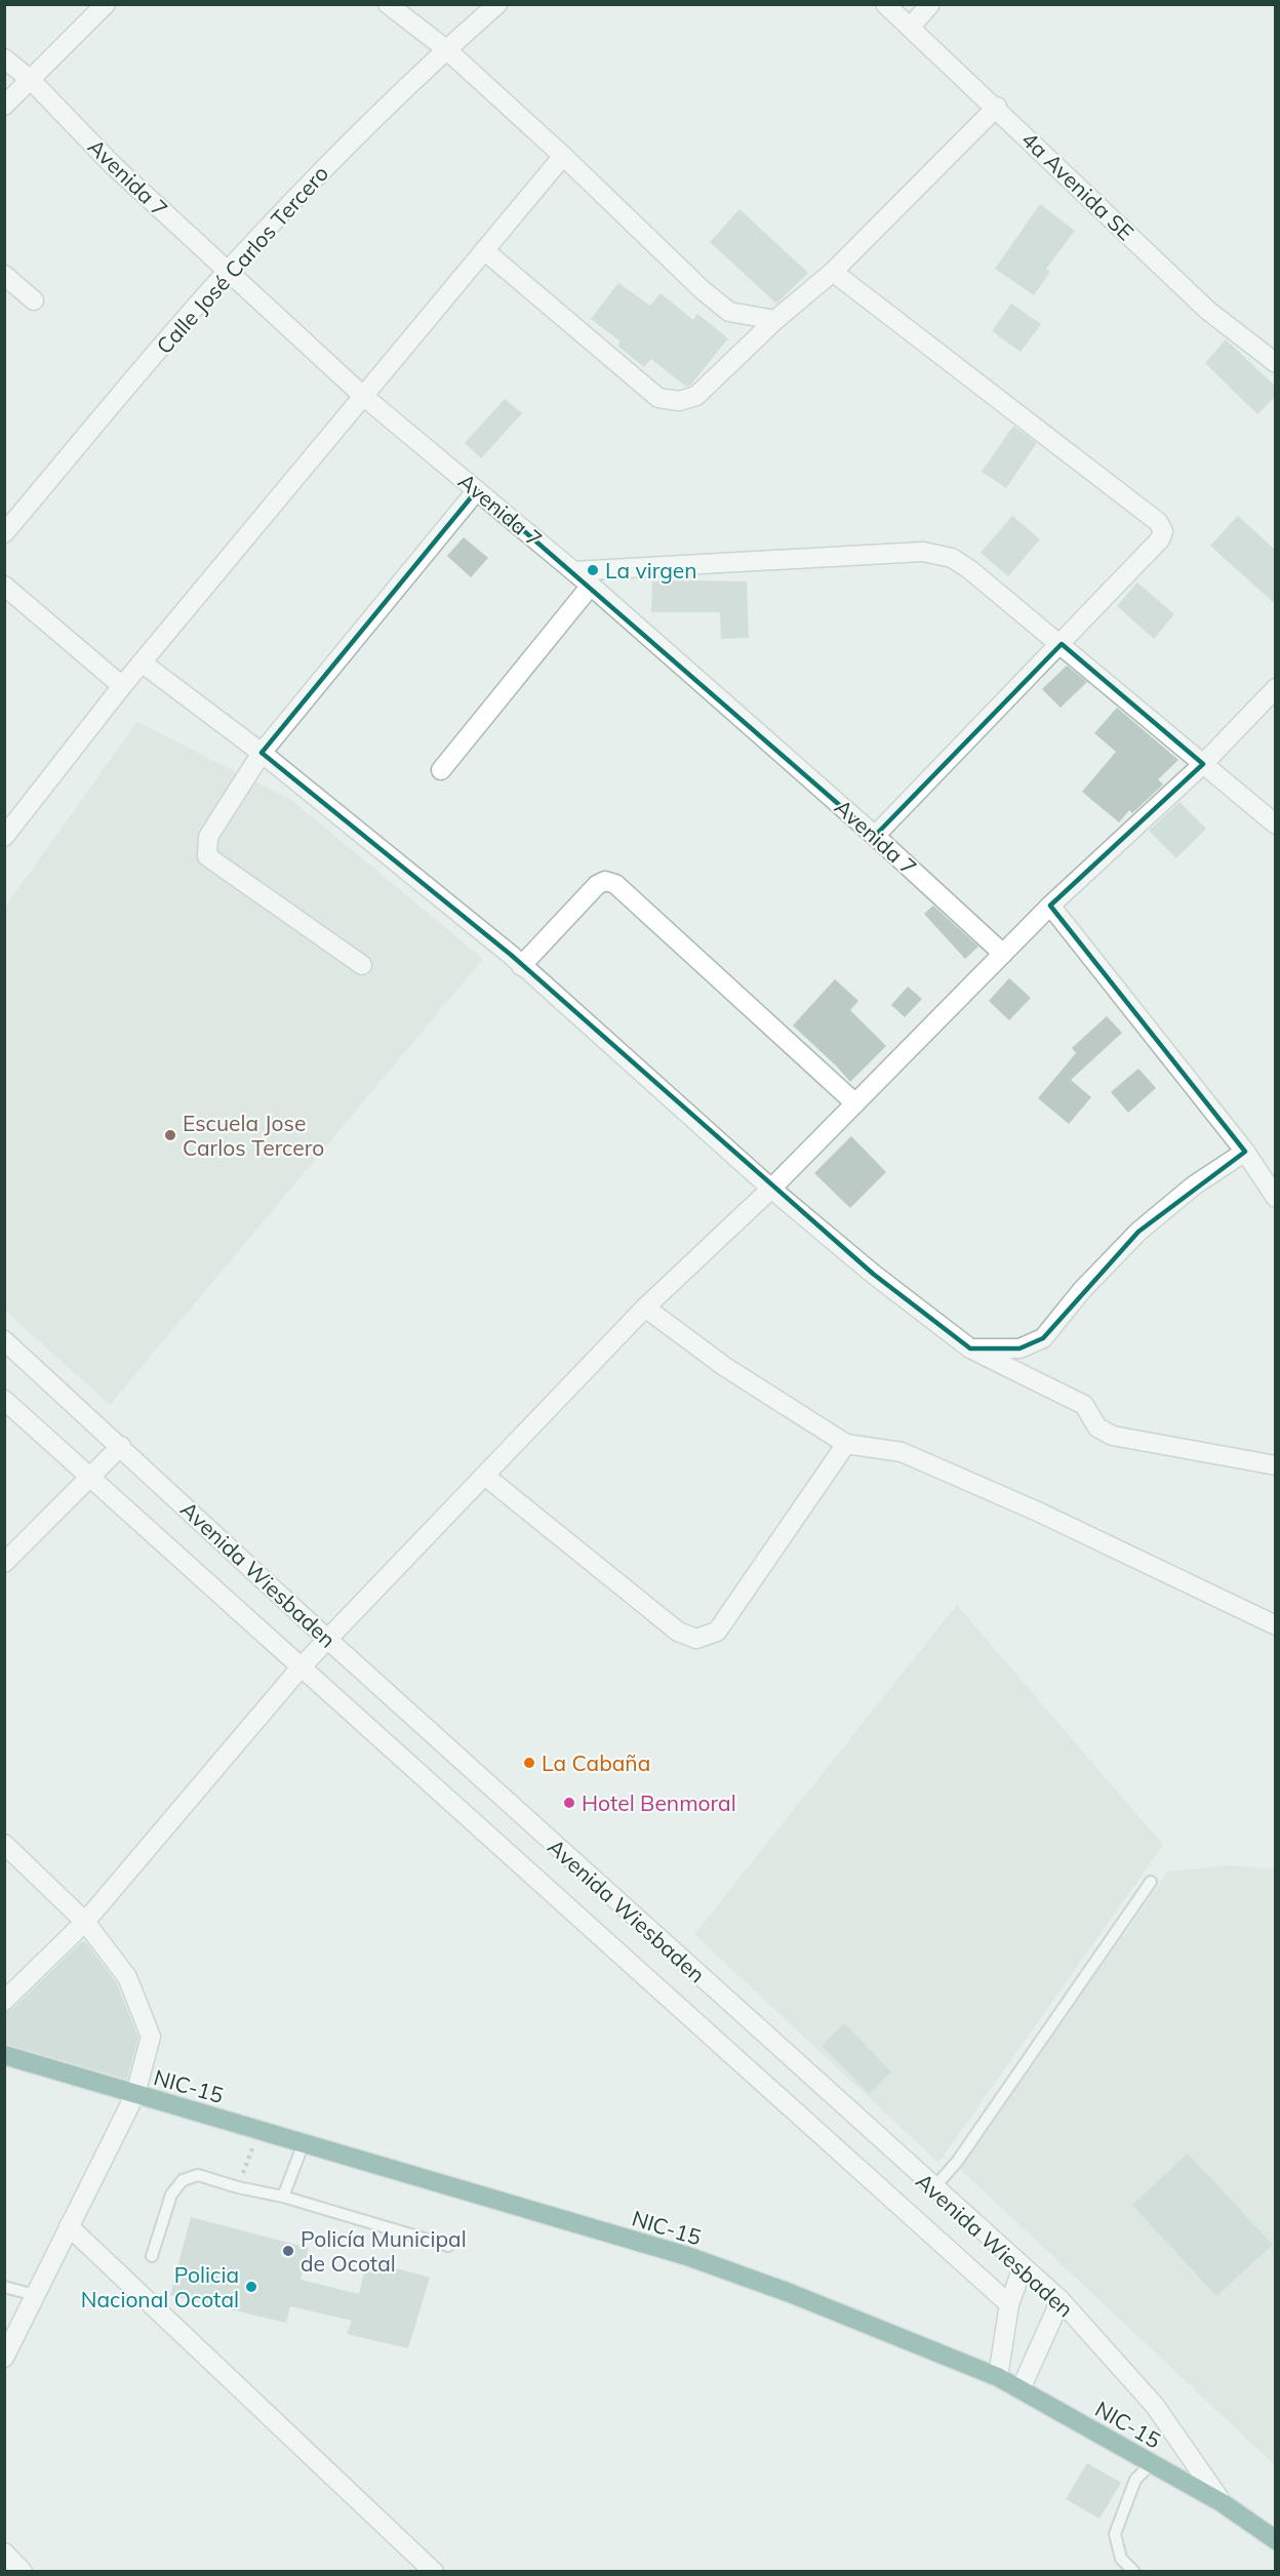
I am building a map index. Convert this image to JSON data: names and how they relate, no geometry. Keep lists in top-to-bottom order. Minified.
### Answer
{"streets":{"highway":["NIC-15"],"street":["Avenida 7","4a Avenida SE","Calle José Carlos Tercero","Avenida Wiesbaden"]},"crossings":[["Avenida 7","Calle José Carlos Tercero"],["Avenida Wiesbaden","NIC-15"]],"places":["La virgen","Escuela Jose Carlos Tercero","La Cabaña","Hotel Benmoral","Policía Municipal de Ocotal","Policia Nacional Ocotal"]}
